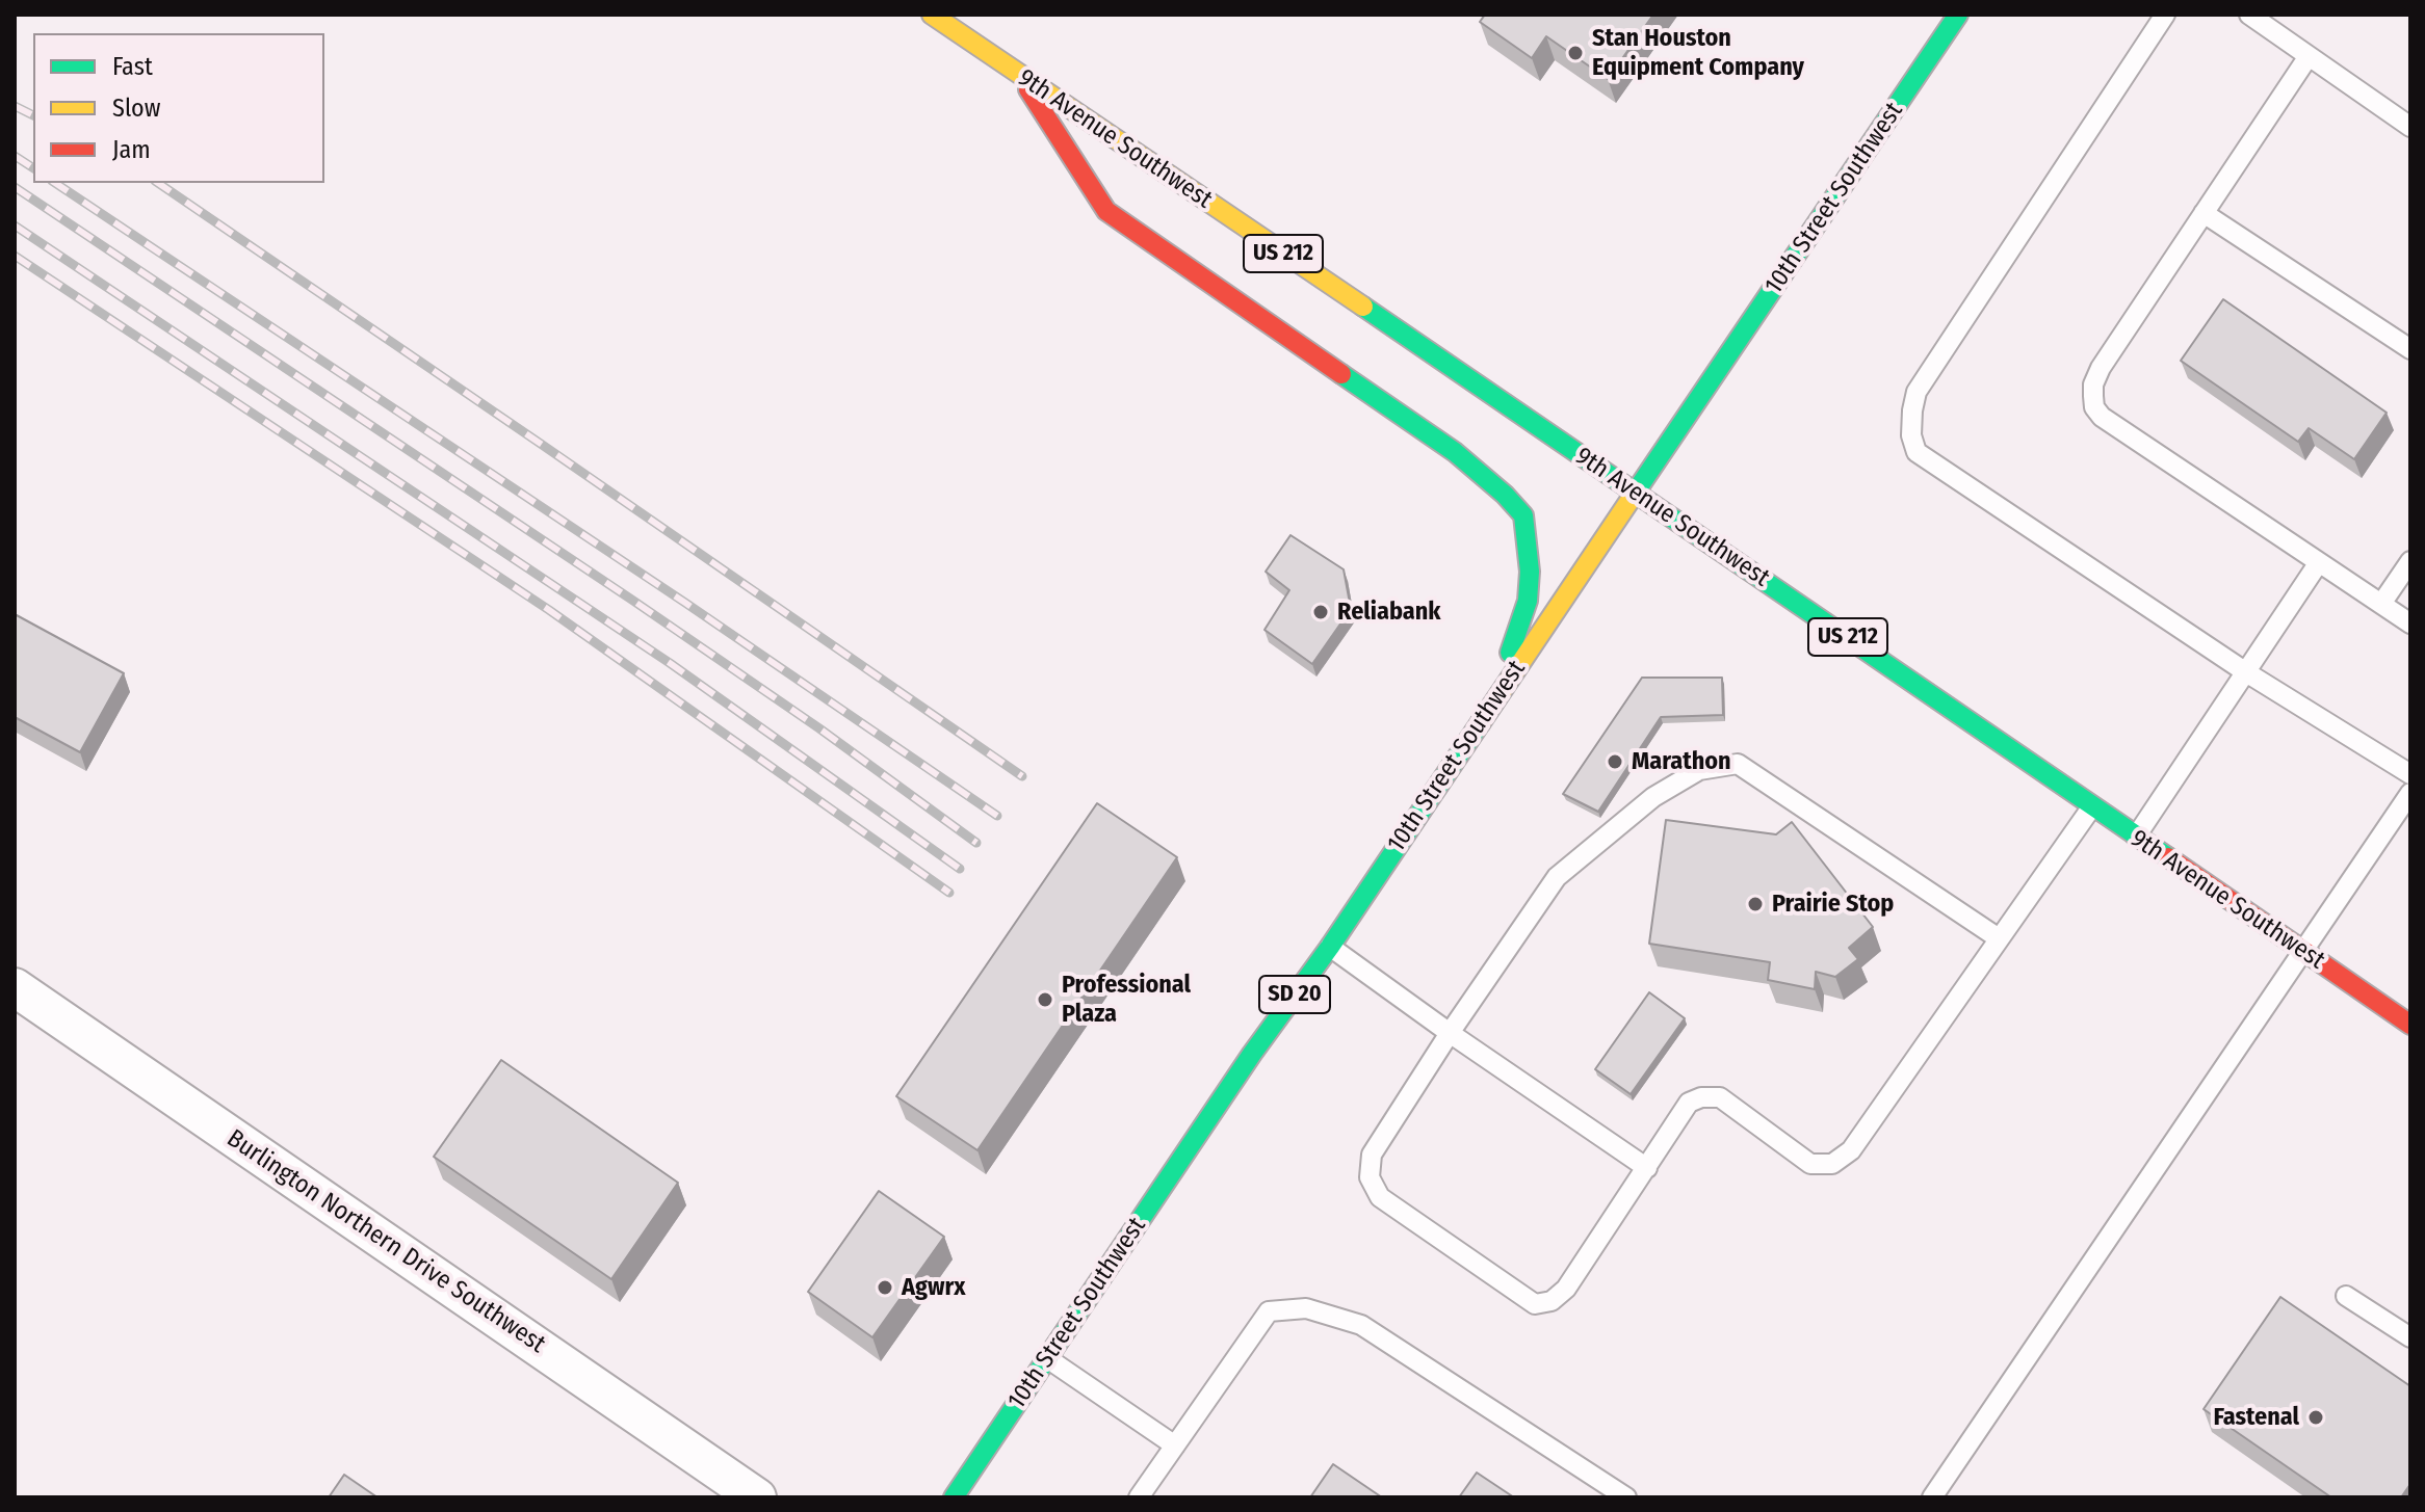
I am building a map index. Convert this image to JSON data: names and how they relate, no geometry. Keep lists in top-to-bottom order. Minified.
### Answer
{"streets":{"main road":["9th Avenue Southwest","10th Street Southwest","US 212","SD 20"],"street":["Burlington Northern Drive Southwest"]},"crossings":[["9th Avenue Southwest","10th Street Southwest"]],"places":["Stan Houston Equipment Company","Reliabank","Marathon","Prairie Stop","Professional Plaza","Agwrx","Fastenal"],"legend":["Fast","Slow","Jam"]}
